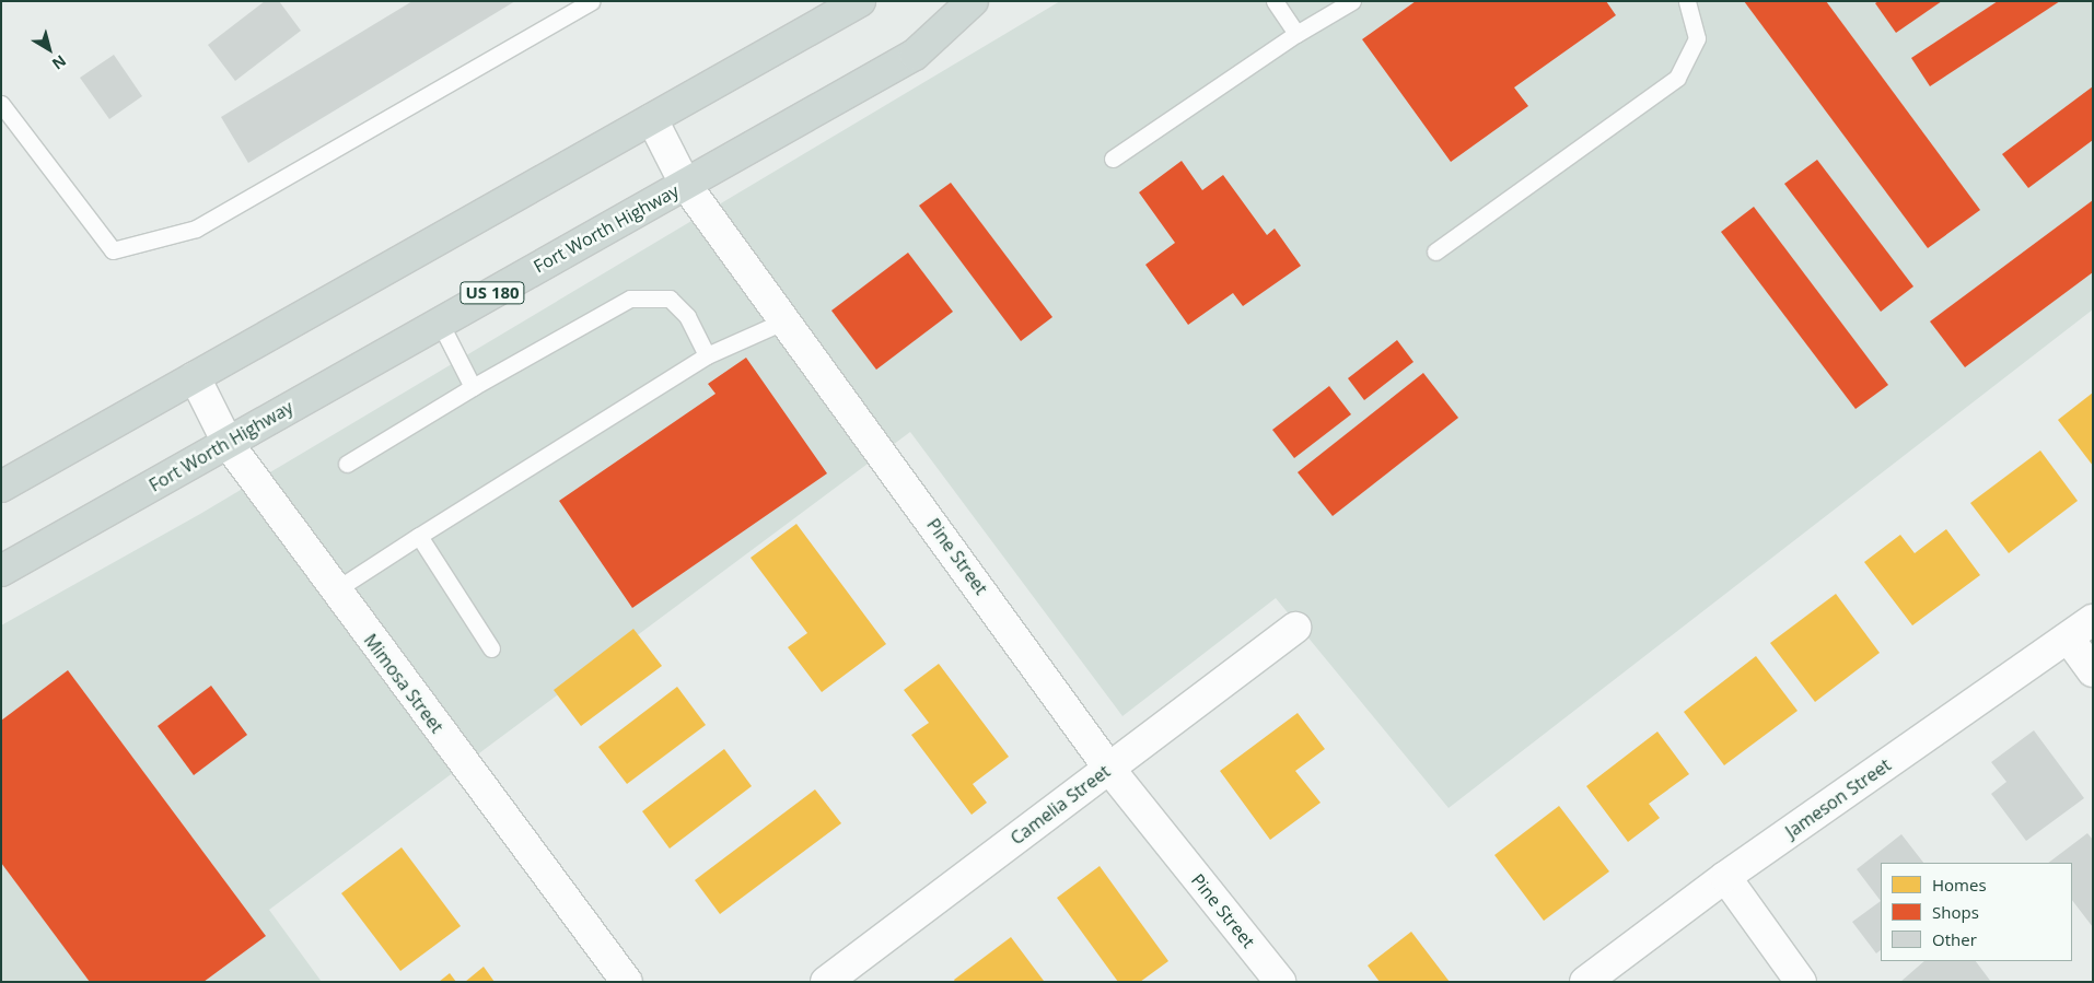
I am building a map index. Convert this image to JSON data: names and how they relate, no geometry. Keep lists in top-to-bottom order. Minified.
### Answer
{"streets":{"main road":["Fort Worth Highway","US 180"],"street":["Pine Street","Mimosa Street","Jameson Street","Camelia Street"]},"crossings":[["Fort Worth Highway","Pine Street"],["Fort Worth Highway","Mimosa Street"],["Pine Street","Camelia Street"]],"legend":["Homes","Shops","Other"],"north":"bottom right"}
